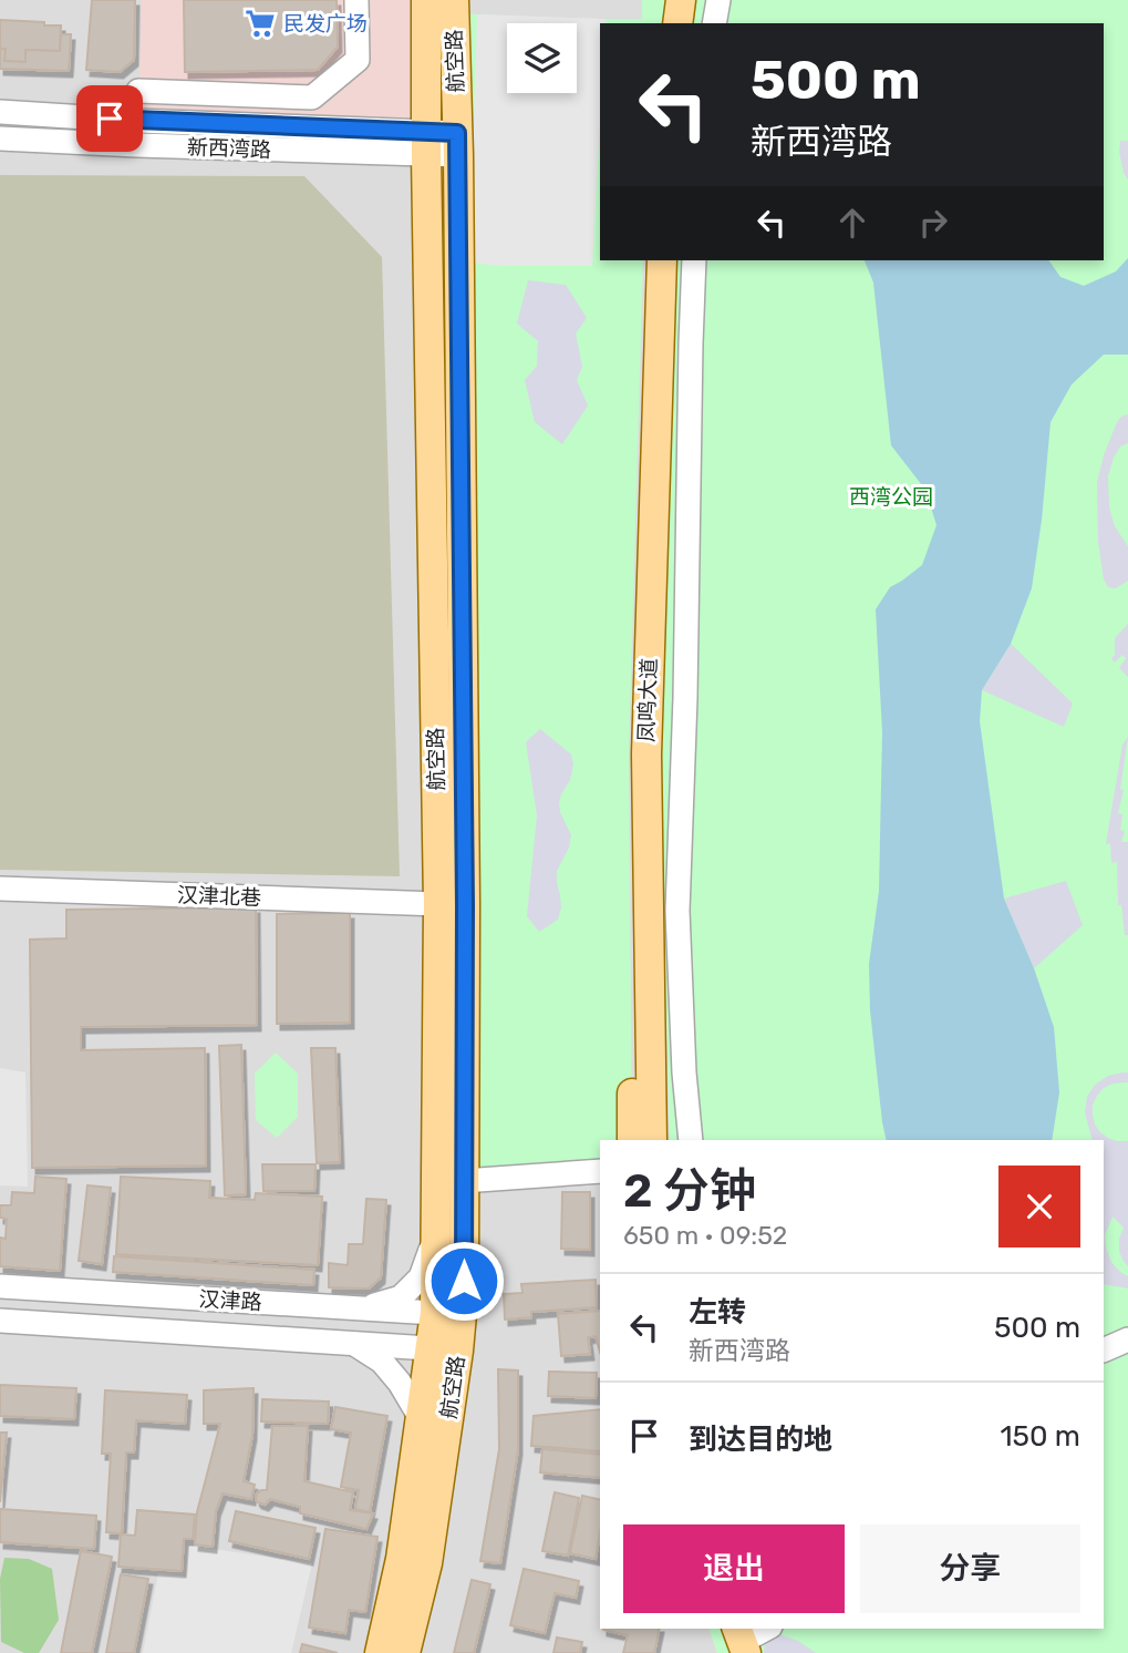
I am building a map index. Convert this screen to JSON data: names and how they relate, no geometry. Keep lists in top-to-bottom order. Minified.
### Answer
{"streets":{"main road":["航空路","凤鸣大道"],"street":["新西湾路","汉津北巷","汉津路"]},"crossings":[["航空路","新西湾路"],["航空路","汉津北巷"],["航空路","汉津路"]],"parks":["西湾公园"],"places":{"supermarket":["民发广场"]},"page":{"turn":["500 m","新西湾路"],"heading":["2 分钟","650 m · 09:52"],"list":[{"name":"左转","note":"新西湾路","value":"500 m"},{"name":"到达目的地","value":"150 m"}],"buttons":["退出","分享"]}}
